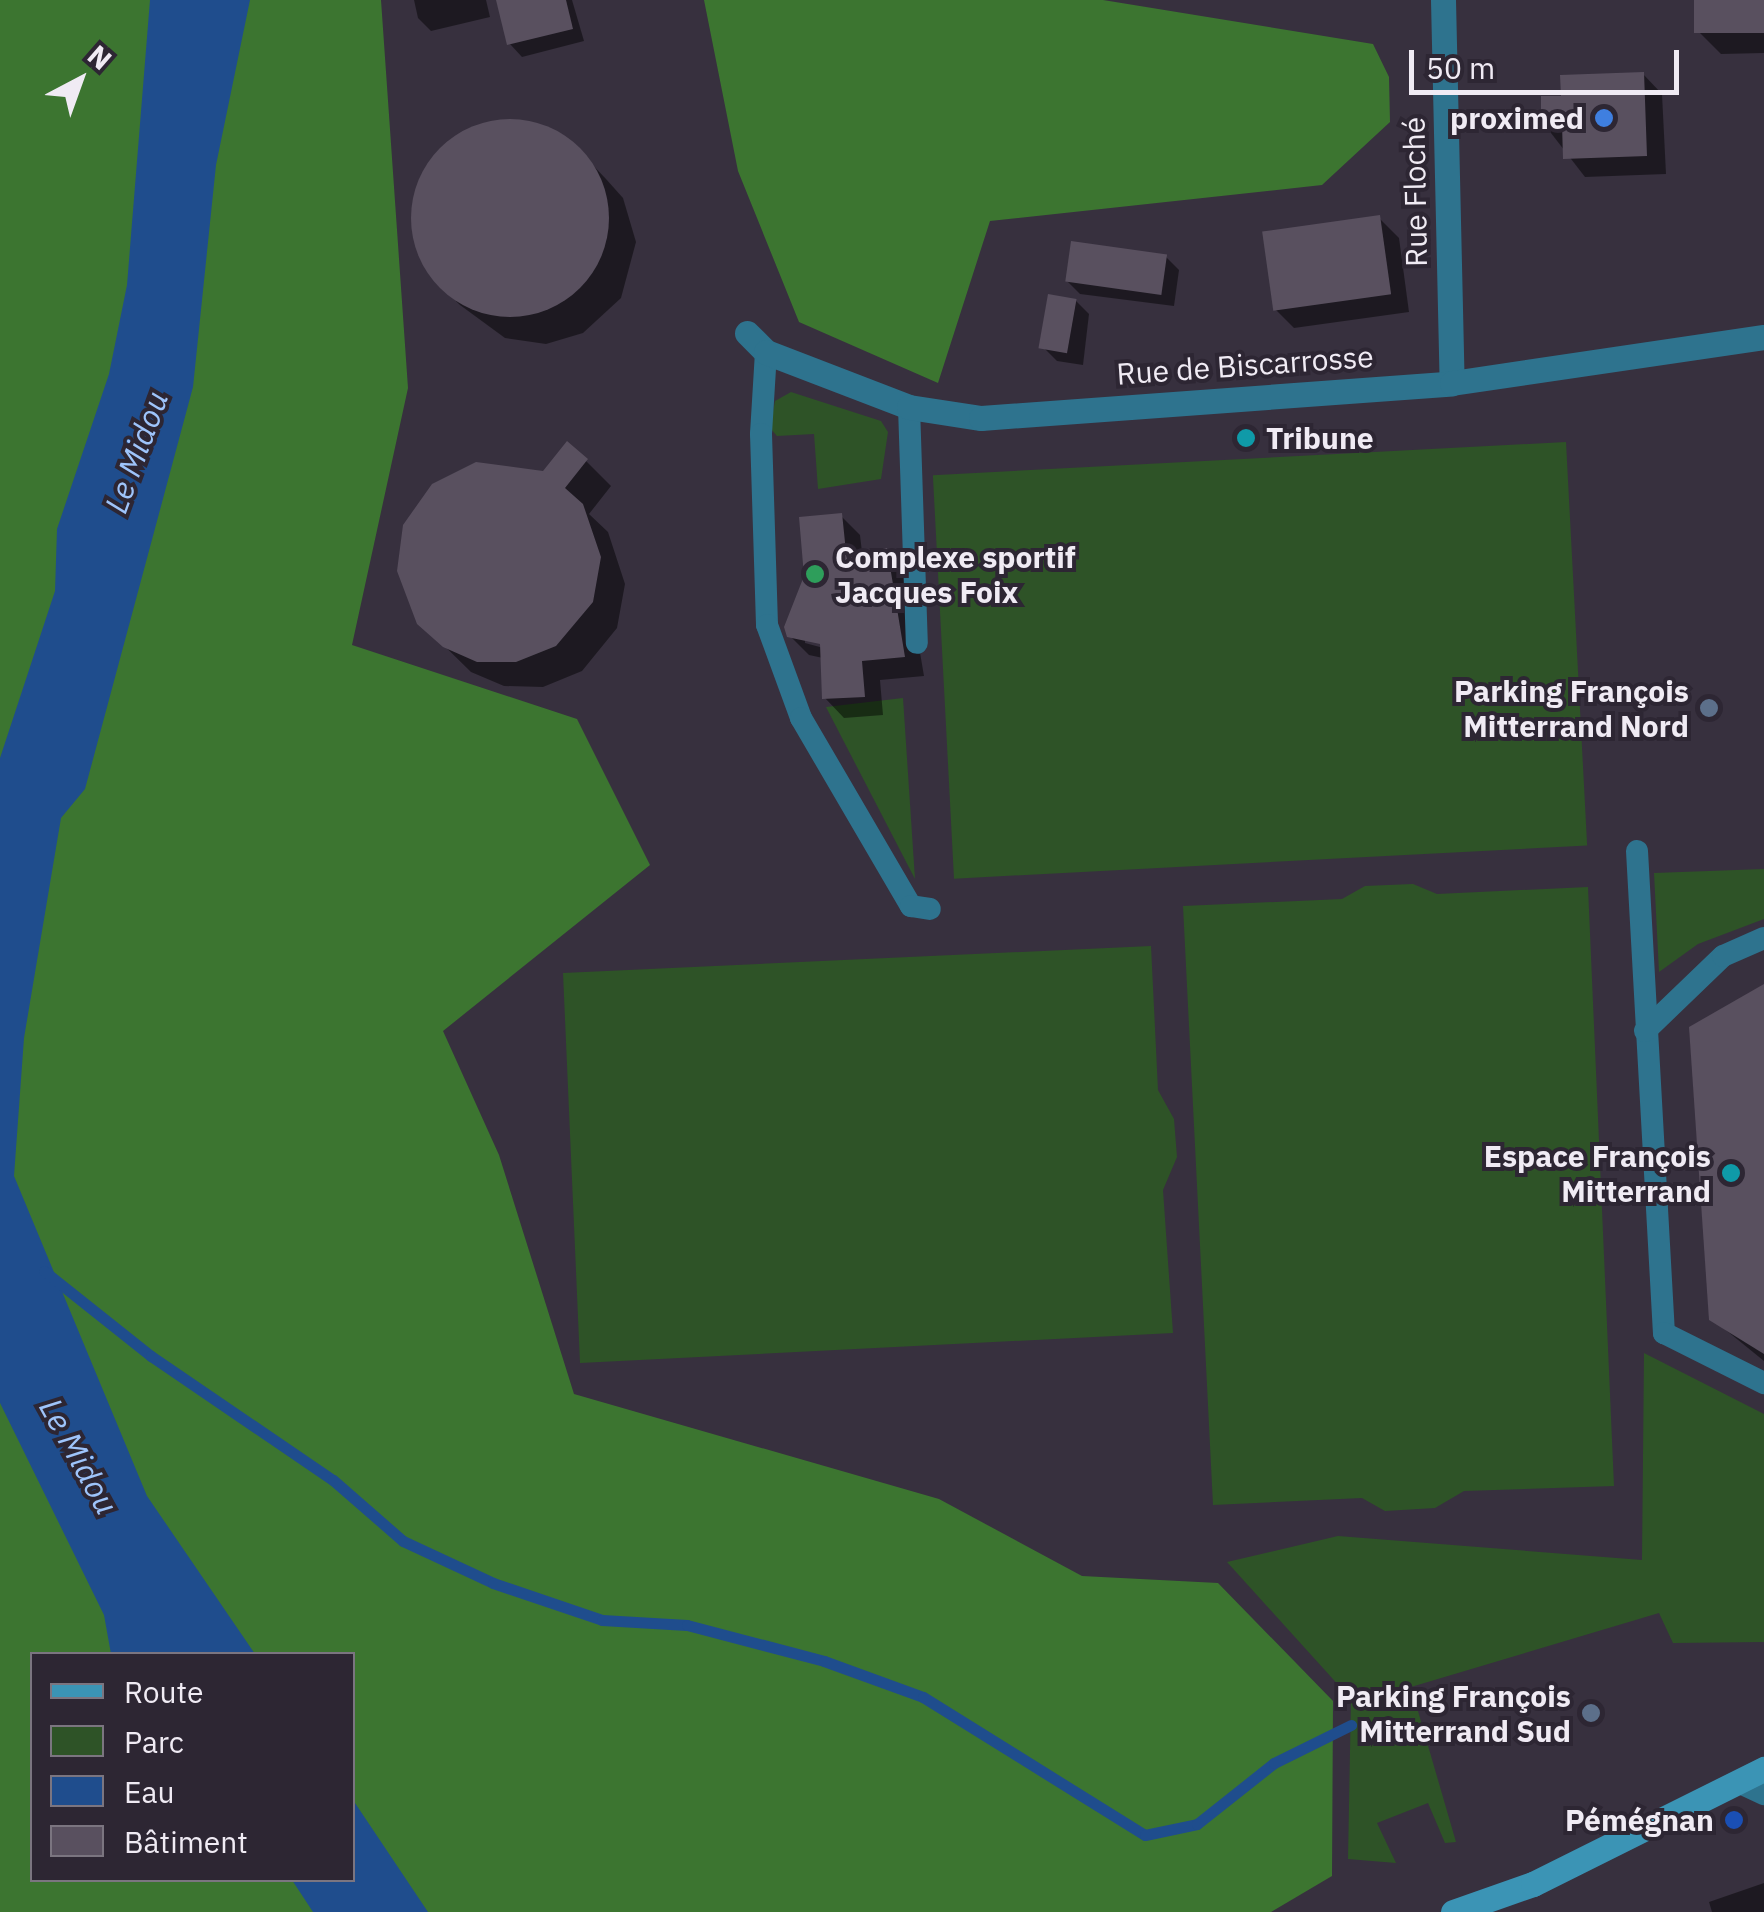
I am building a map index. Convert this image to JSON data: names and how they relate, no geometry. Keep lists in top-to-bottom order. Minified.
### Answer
{"streets":{"street":["Rue Floché","Rue de Biscarrosse"]},"crossings":[["Rue Floché","Rue de Biscarrosse"]],"water":["Le Midou"],"places":["proximed","Tribune","Complexe sportif Jacques Foix","Parking François Mitterrand Nord","Espace François Mitterrand","Parking François Mitterrand Sud","Pémégnan"],"legend":["Route","Parc","Eau","Bâtiment"],"scale_bar":"50 m","north":"top right"}
